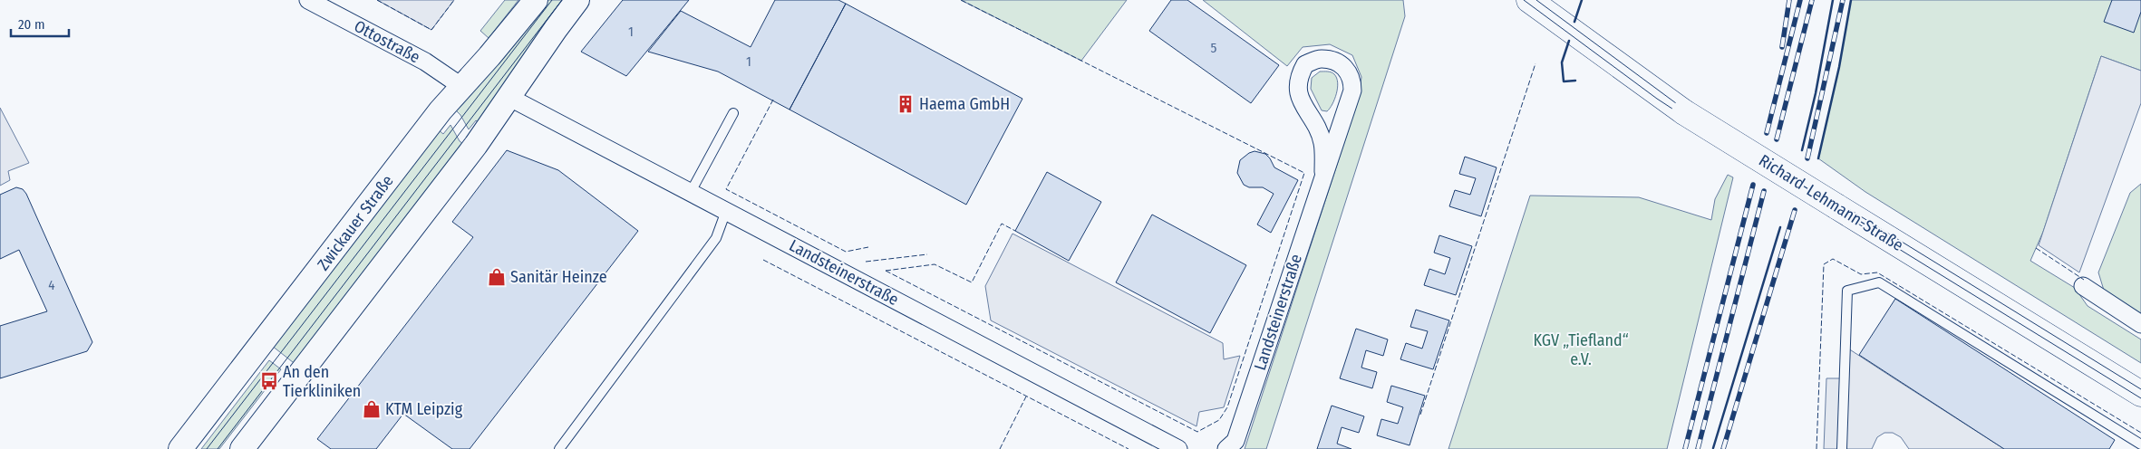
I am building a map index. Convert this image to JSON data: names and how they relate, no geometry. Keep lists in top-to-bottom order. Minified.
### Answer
{"streets":{"main road":["Richard-Lehmann-Straße","Zwickauer Straße"],"street":["Ottostraße","Landsteinerstraße"]},"crossings":[["Ottostraße","Zwickauer Straße"]],"parks":["KGV „Tiefland“ e.V."],"places":{"building":["Haema GmbH"],"shop":["Sanitär Heinze","KTM Leipzig"],"bus stop":["An den Tierkliniken"]},"house_numbers":["1","5","1","4"],"scale_bar":"20 m"}
